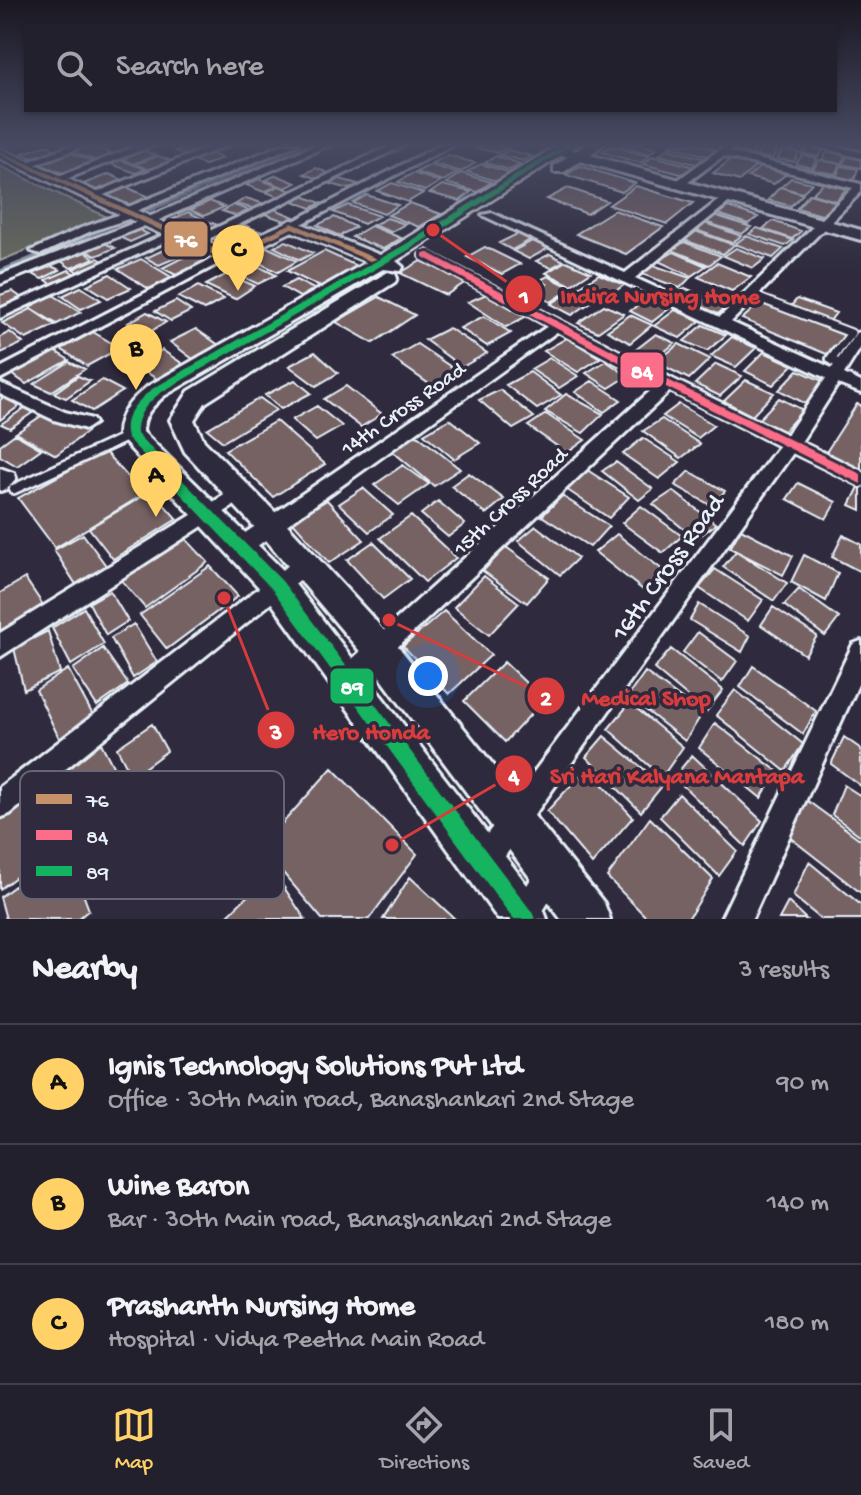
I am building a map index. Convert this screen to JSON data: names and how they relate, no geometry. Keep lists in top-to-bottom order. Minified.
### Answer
{"streets":{"street":["14th Cross Road","15th Cross Road","16th Cross Road"]},"places":["Indira Nursing Home","Hero Honda","Medical Shop","Sri Hari Kalyana Mantapa"],"lines":["transit line 76","transit line 89","transit line 84"],"legend":["76","84","89"],"page":{"search":"Search here","pins":["C","B","A"],"heading":["Nearby","3 results"],"list":[{"mark":"A","name":"Ignis Technology Solutions Pvt Ltd","note":"Office · 30th Main road, Banashankari 2nd Stage","value":"90 m"},{"mark":"B","name":"Wine Baron","note":"Bar · 30th Main road, Banashankari 2nd Stage","value":"140 m"},{"mark":"C","name":"Prashanth Nursing Home","note":"Hospital · Vidya Peetha Main Road","value":"180 m"}],"nav":["Map","Directions","Saved"]}}
